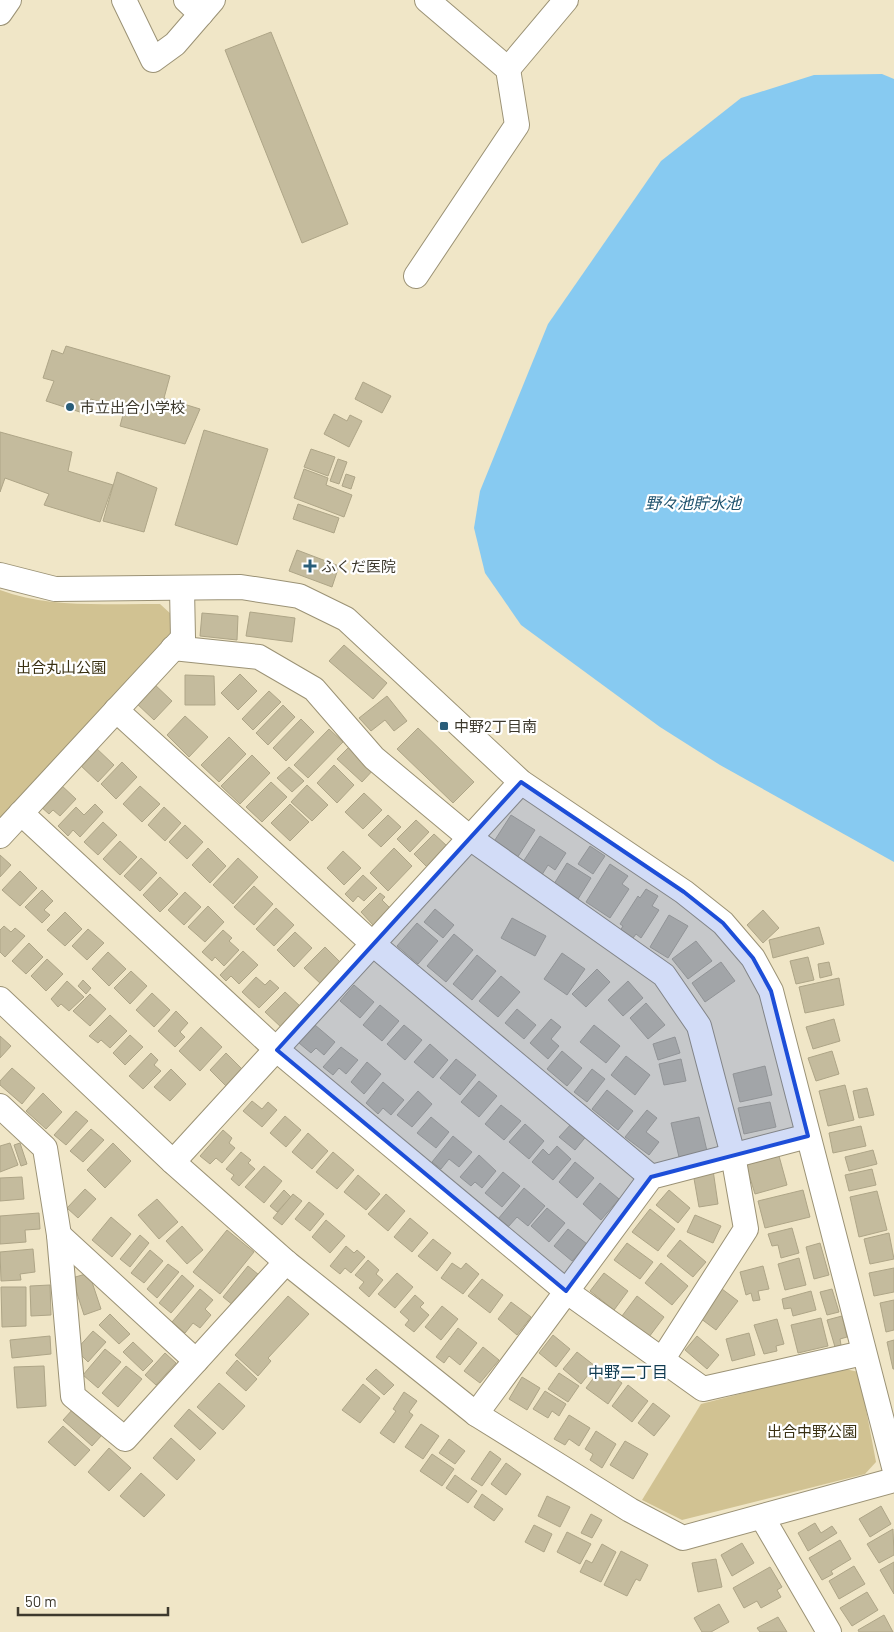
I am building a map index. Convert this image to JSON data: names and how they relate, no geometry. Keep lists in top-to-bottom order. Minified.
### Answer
{"districts":["中野二丁目"],"water":["野々池貯水池"],"parks":["出合丸山公園","出合中野公園"],"places":{"other":["市立出合小学校"],"health":["ふくだ医院"],"transit":["中野2丁目南"]},"scale_bar":"50 m"}
